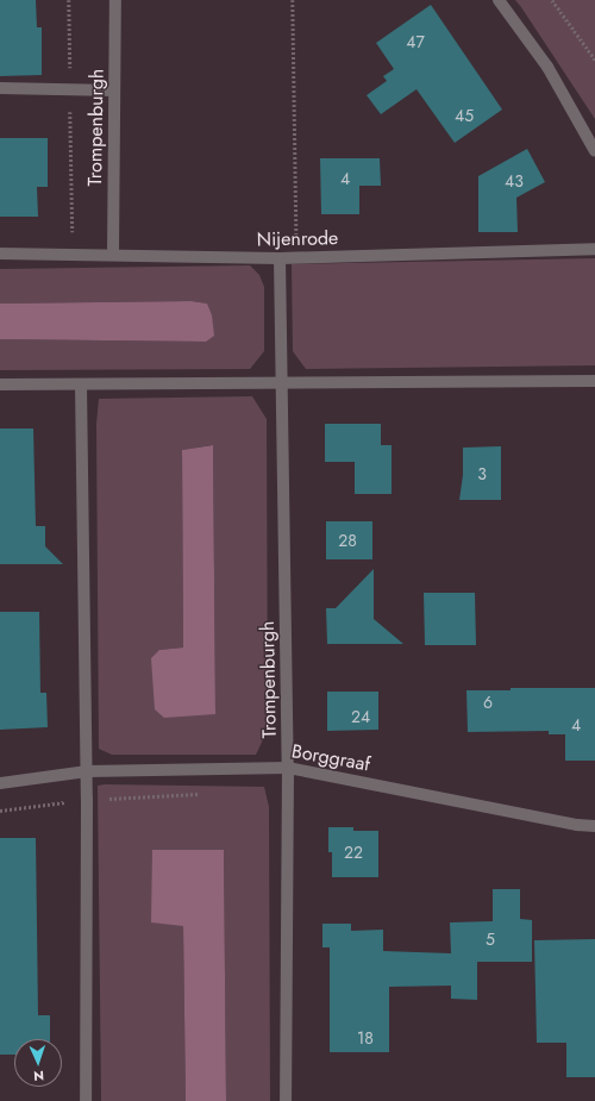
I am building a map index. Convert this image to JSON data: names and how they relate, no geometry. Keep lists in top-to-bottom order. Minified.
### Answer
{"streets":{"street":["Trompenburgh","Nijenrode","Borggraaf"]},"crossings":[["Trompenburgh","Nijenrode"],["Trompenburgh","Borggraaf"]],"house_numbers":["47","45","4","43","3","28","6","24","4","22","5","18"],"north":"bottom"}
